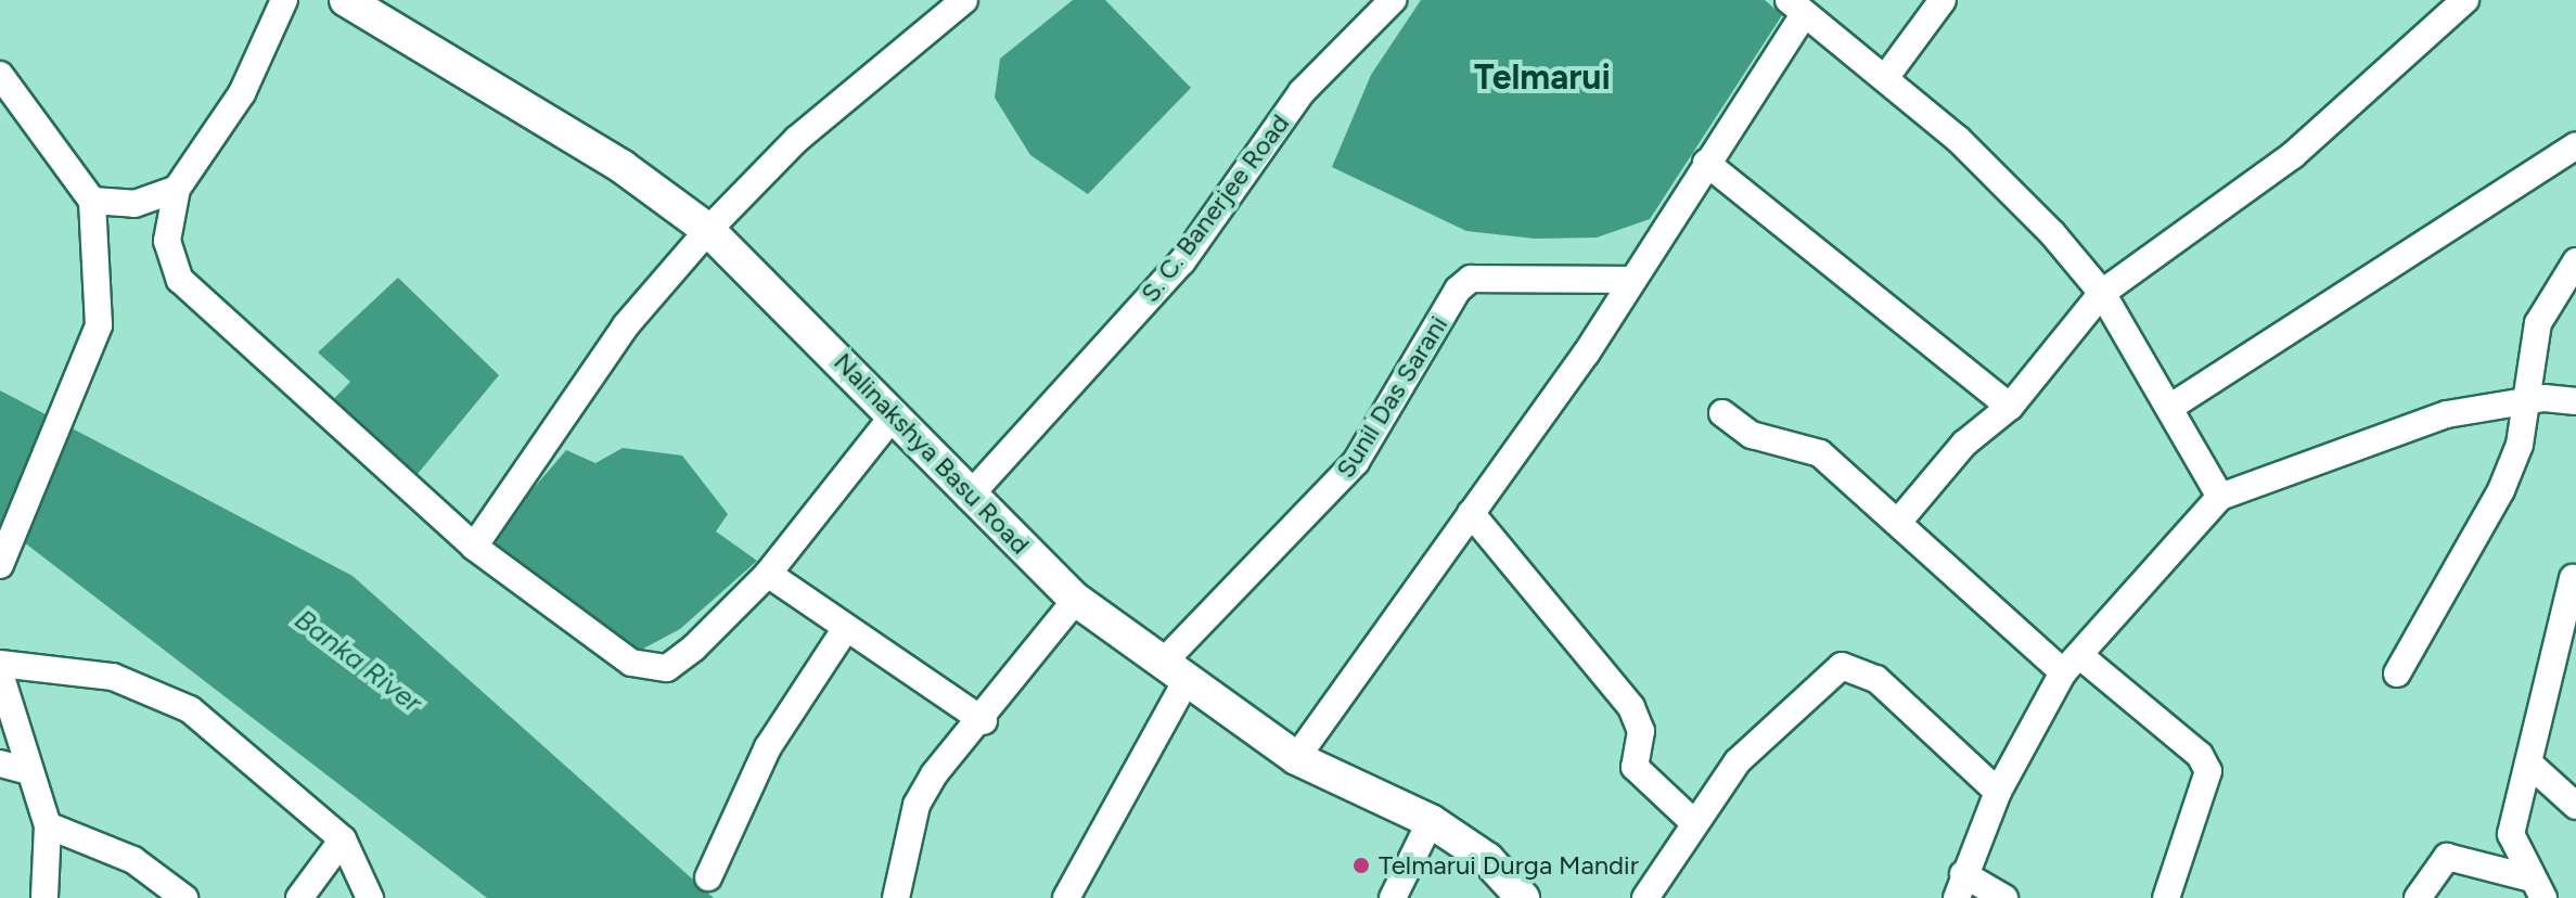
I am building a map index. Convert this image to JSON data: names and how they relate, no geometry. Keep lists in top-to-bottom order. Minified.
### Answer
{"streets":{"street":["S. C. Banerjee Road","Sunil Das Sarani","Nalinakshya Basu Road"]},"crossings":[["S. C. Banerjee Road","Nalinakshya Basu Road"],["Sunil Das Sarani","Nalinakshya Basu Road"]],"districts":["Telmarui"],"water":["Banka River"],"places":["Telmarui Durga Mandir"]}
